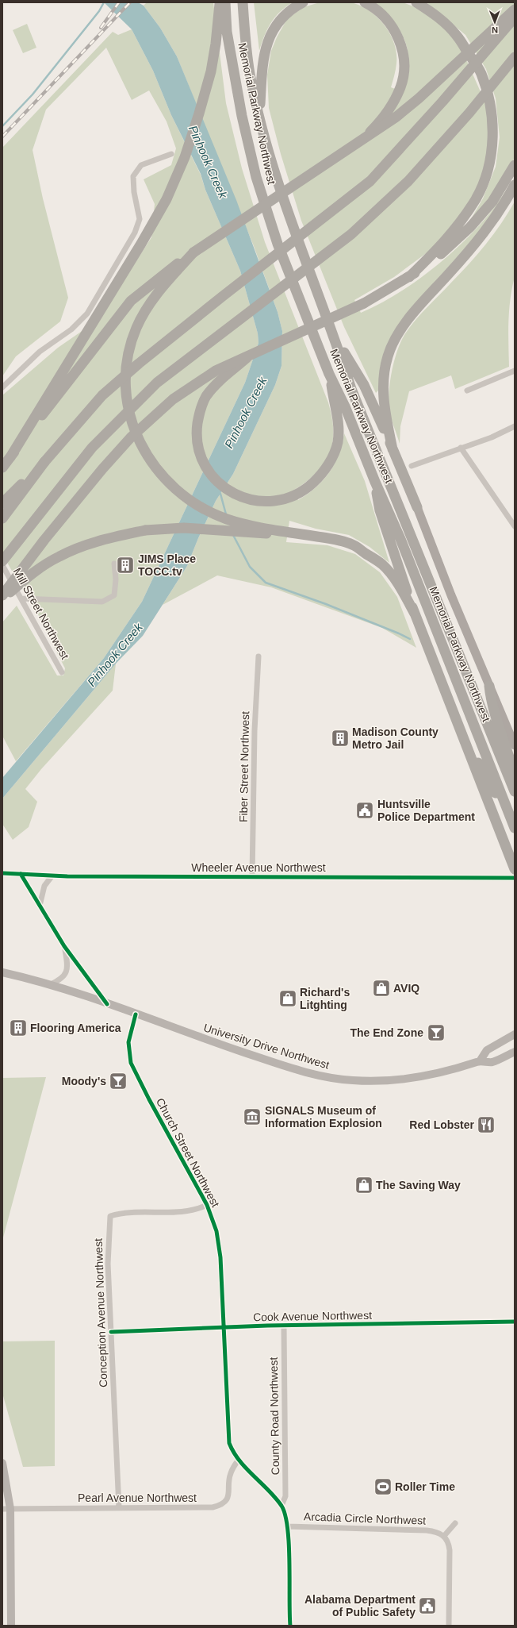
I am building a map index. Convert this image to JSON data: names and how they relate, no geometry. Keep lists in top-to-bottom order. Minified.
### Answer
{"streets":{"highway":["Memorial Parkway Northwest"],"main road":["University Drive Northwest"],"street":["Mill Street Northwest","Fiber Street Northwest","Wheeler Avenue Northwest","Church Street Northwest","Conception Avenue Northwest","Cook Avenue Northwest","County Road Northwest","Pearl Avenue Northwest","Arcadia Circle Northwest"]},"crossings":[["Fiber Street Northwest","Wheeler Avenue Northwest"],["University Drive Northwest","Church Street Northwest"],["Church Street Northwest","Conception Avenue Northwest"],["Church Street Northwest","Cook Avenue Northwest"],["Church Street Northwest","County Road Northwest"],["Church Street Northwest","Pearl Avenue Northwest"],["Church Street Northwest","Arcadia Circle Northwest"],["Conception Avenue Northwest","Cook Avenue Northwest"],["Conception Avenue Northwest","Pearl Avenue Northwest"],["Cook Avenue Northwest","County Road Northwest"]],"water":["Pinhook Creek"],"places":{"building":["JIMS Place TOCC.tv","Madison County Metro Jail","Flooring America"],"public building":["Huntsville Police Department","Alabama Department of Public Safety"],"shop":["AVIQ","Richard's Litghting","The Saving Way"],"bar":["The End Zone","Moody's"],"museum":["SIGNALS Museum of Information Explosion"],"restaurant":["Red Lobster"],"sports":["Roller Time"]},"north":"bottom"}
